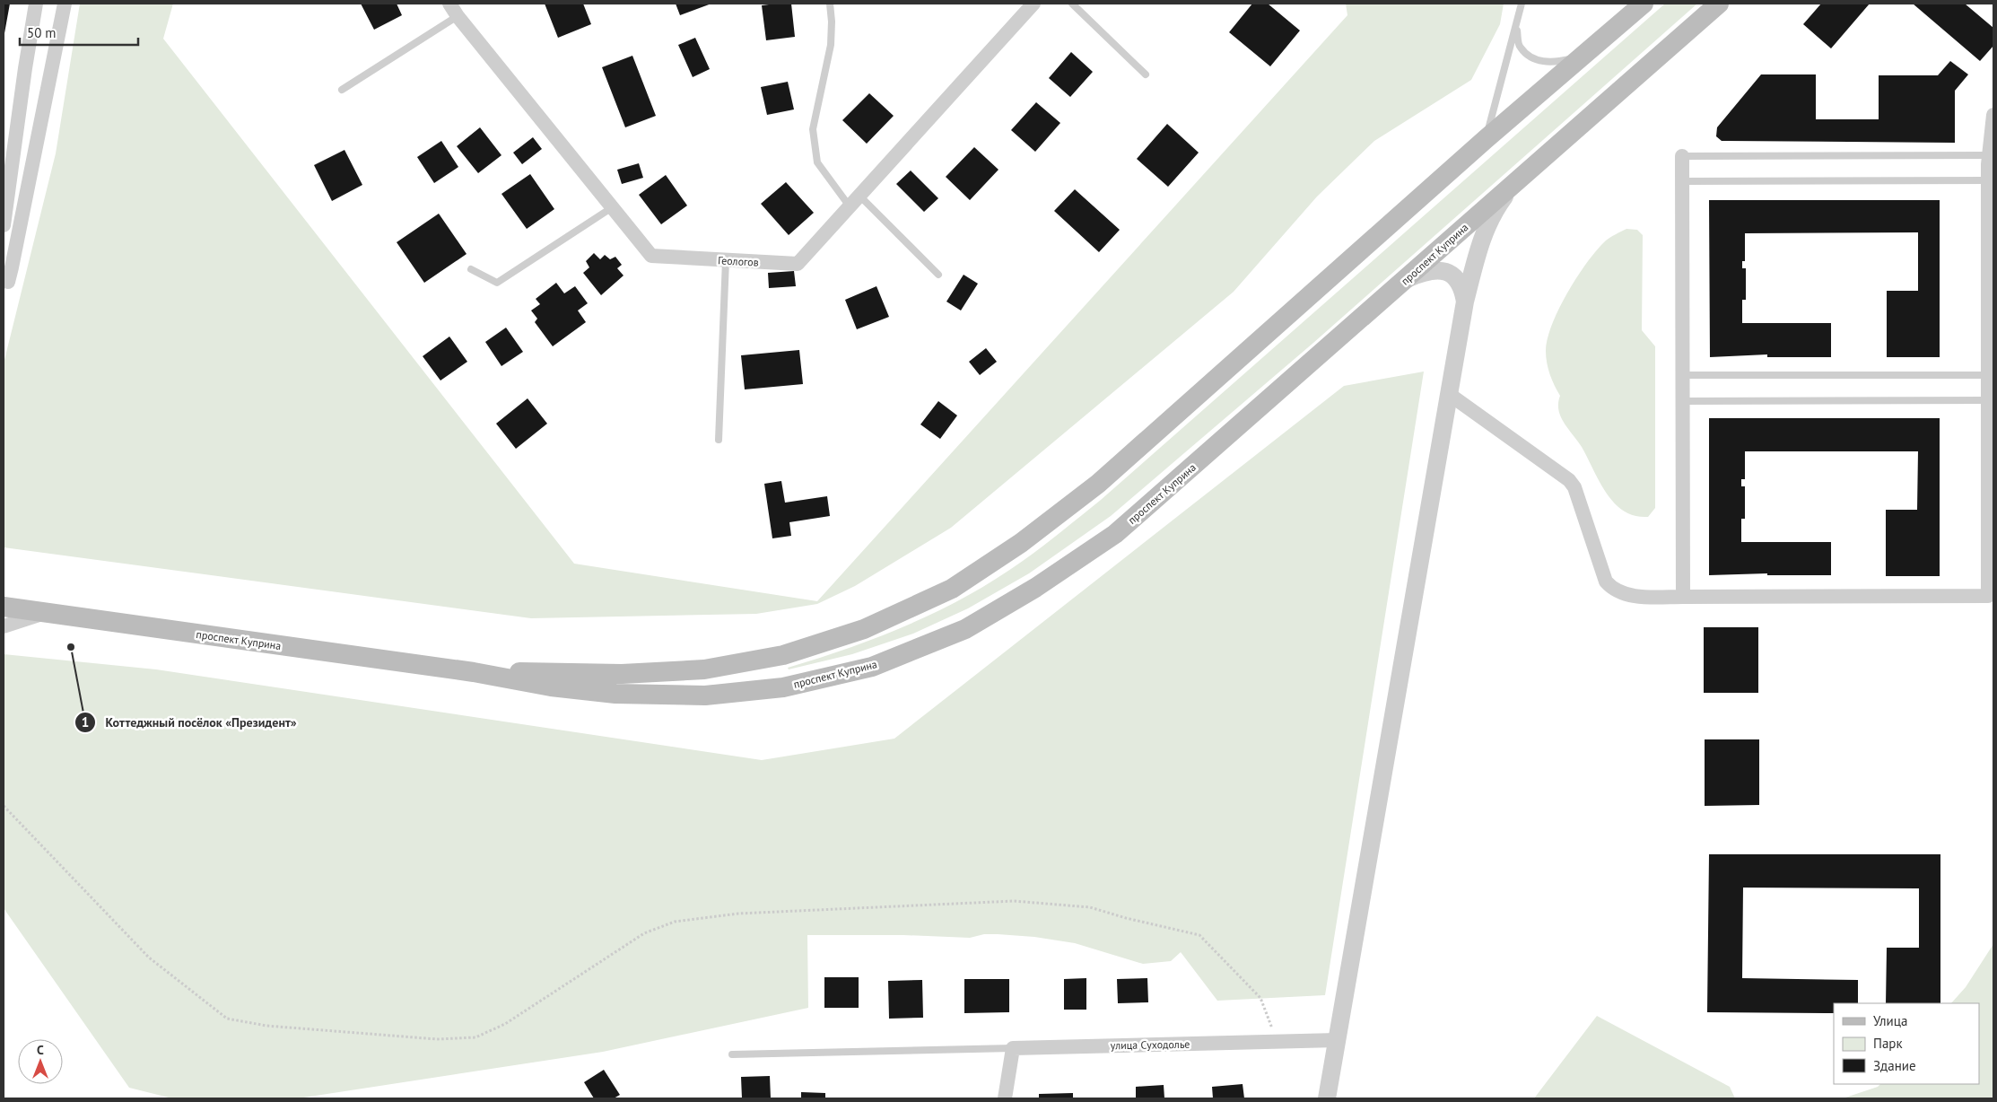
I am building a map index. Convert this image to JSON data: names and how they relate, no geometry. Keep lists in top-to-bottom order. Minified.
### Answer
{"streets":{"main road":["проспект Куприна"],"street":["Геологов","улица Суходолье"]},"places":["Коттеджный посёлок «Президент»"],"legend":["Улица","Парк","Здание"],"scale_bar":"50 m","north":"top"}
